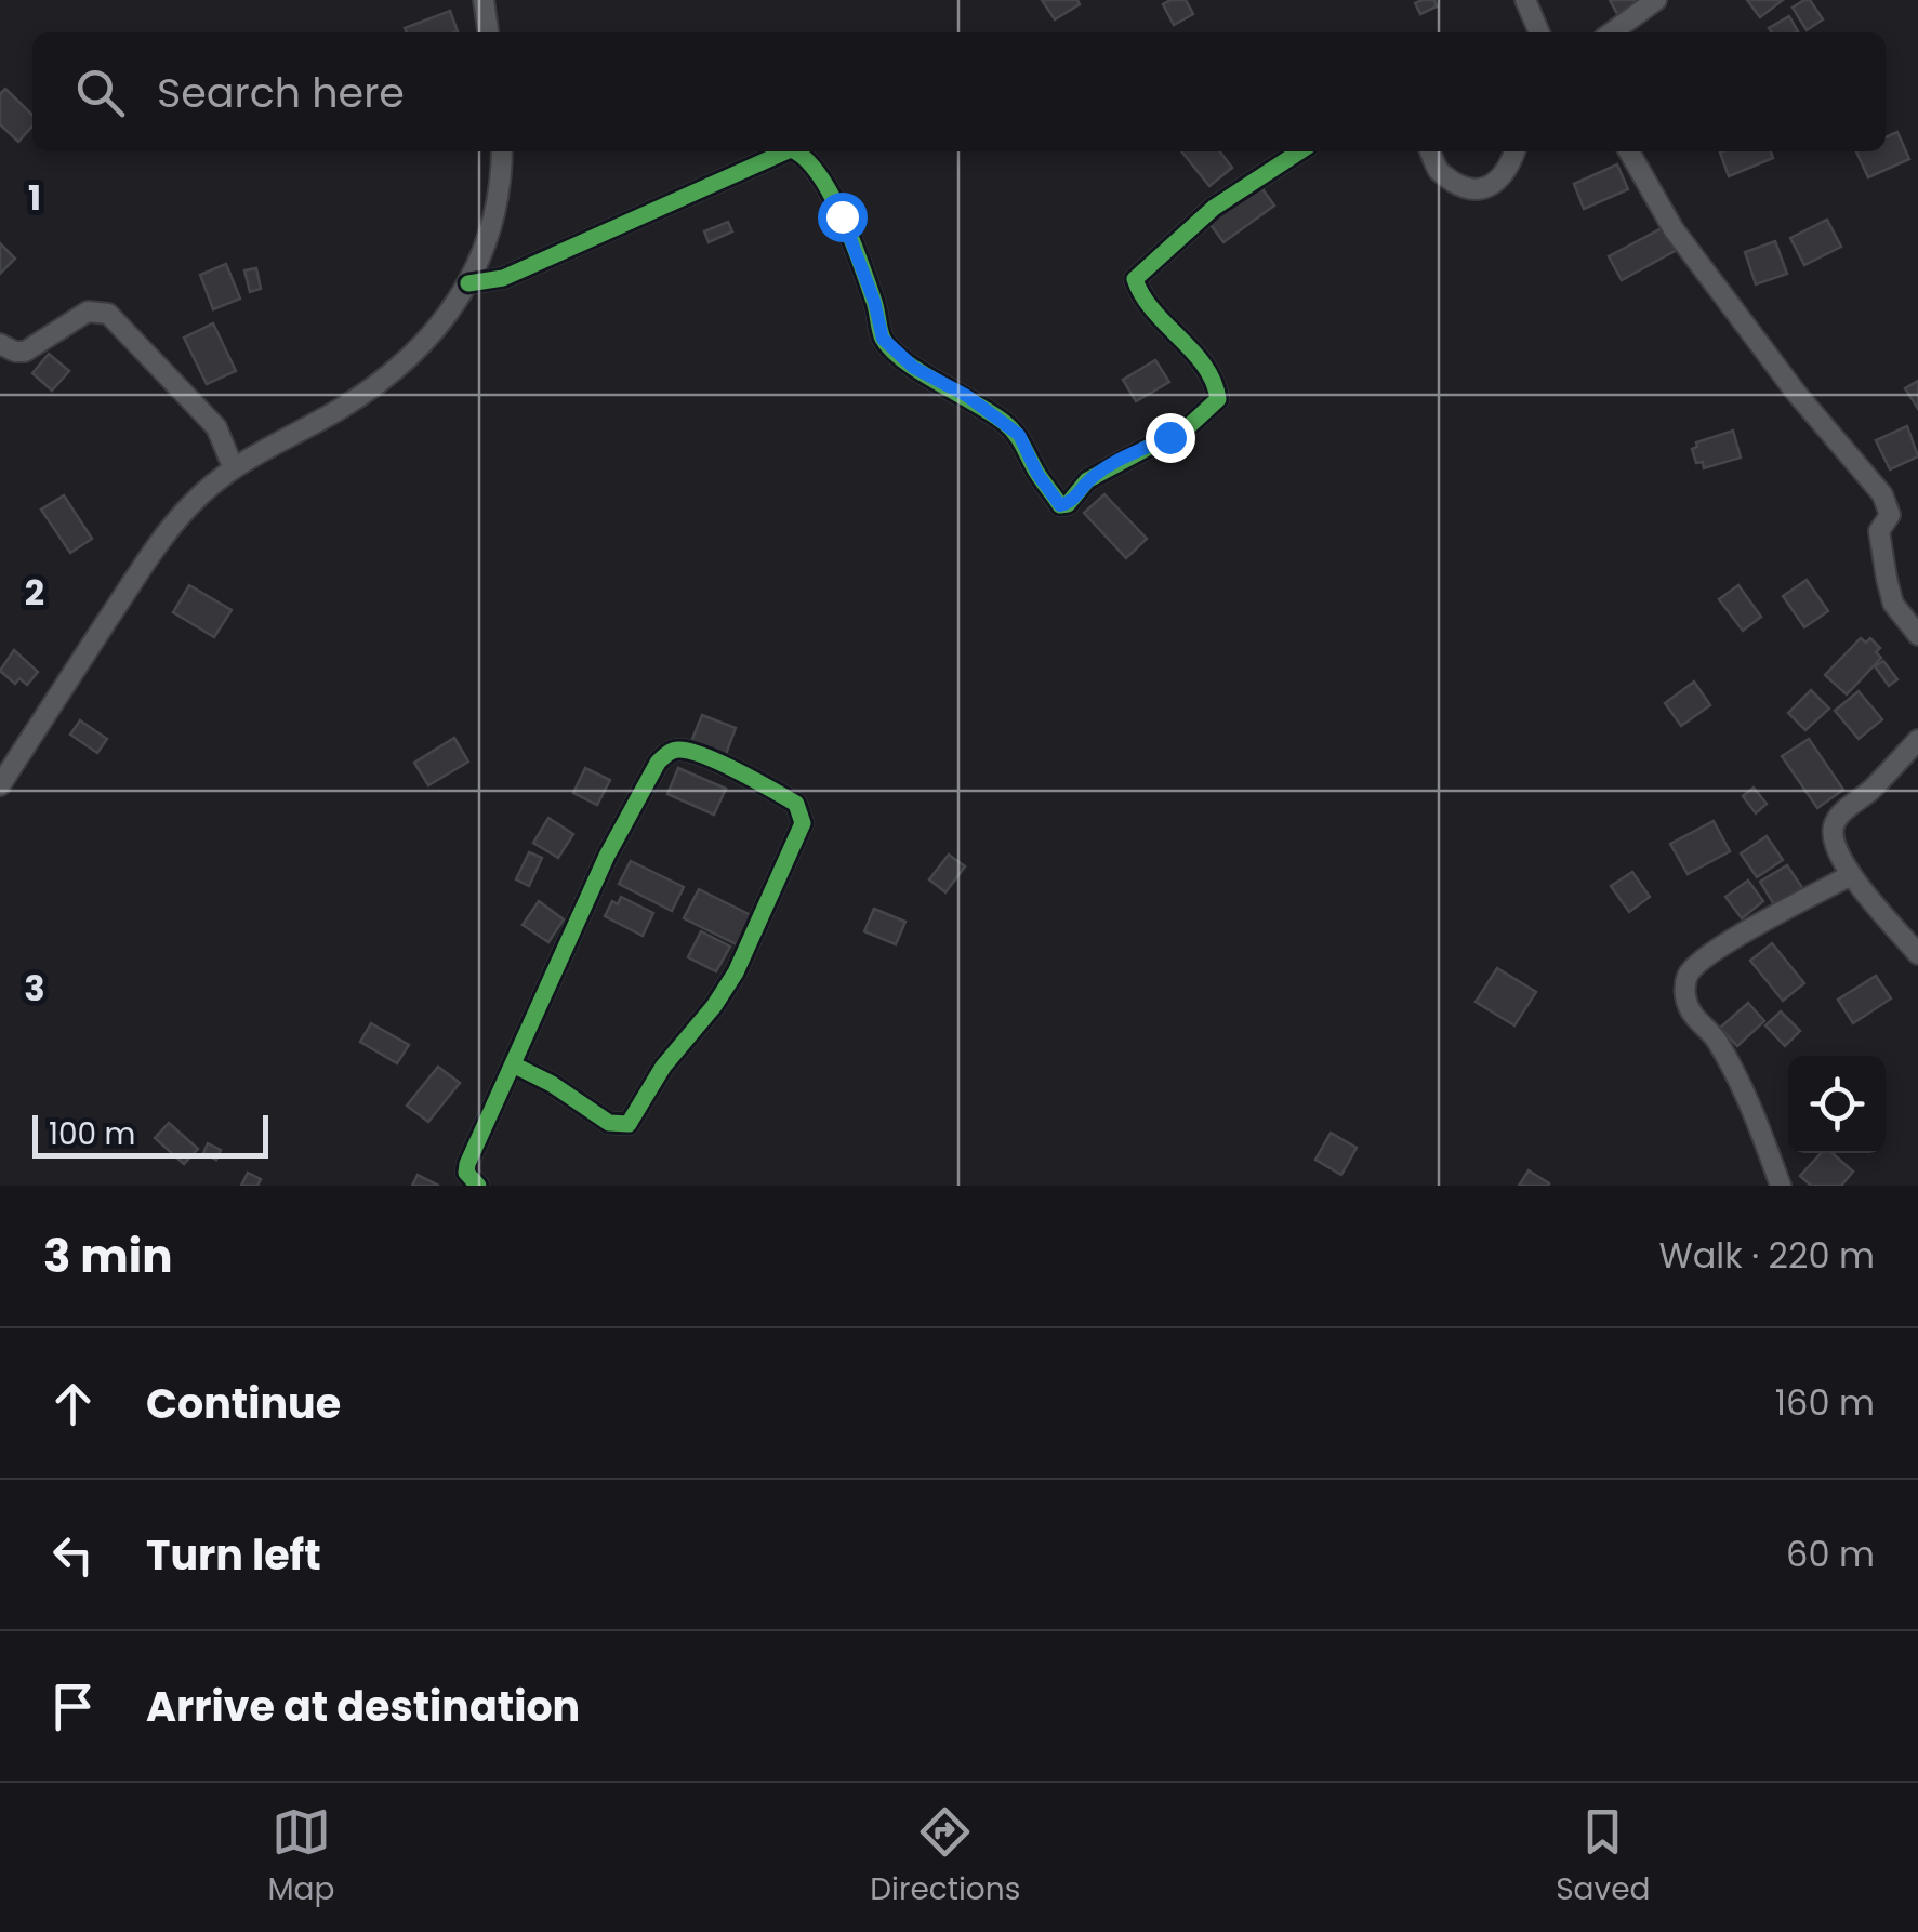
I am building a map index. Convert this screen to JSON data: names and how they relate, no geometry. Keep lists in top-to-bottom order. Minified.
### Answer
{"scale_bar":"100 m","page":{"search":"Search here","scale":"100 m","heading":["3 min","Walk · 220 m"],"list":[["Continue","160 m"],["Turn left","60 m"],"Arrive at destination"],"nav":["Map","Directions","Saved"]},"grid":{"rows":["1","2","3"]}}
